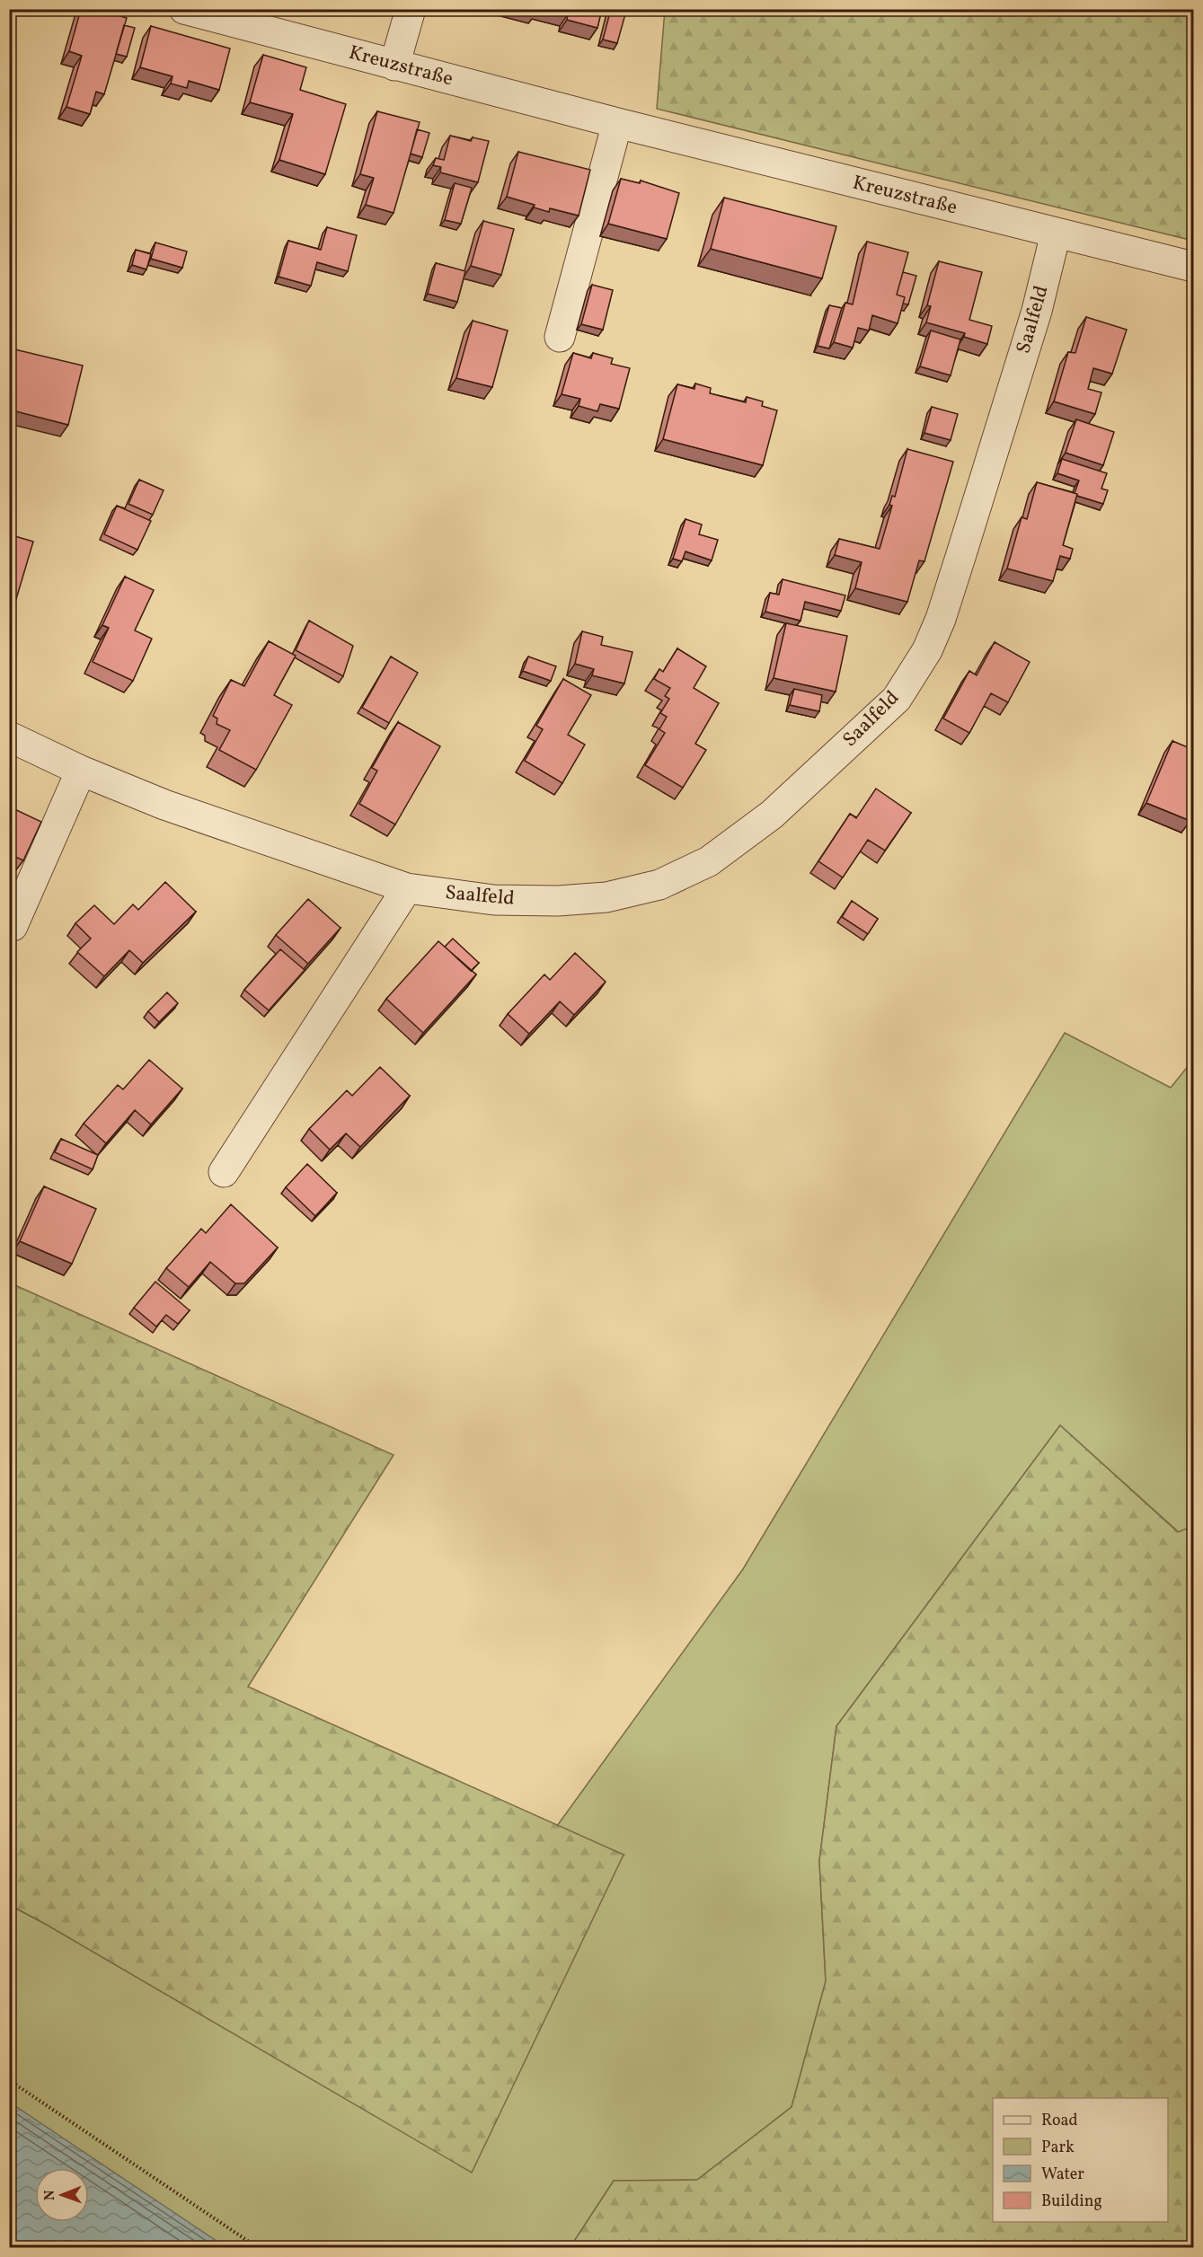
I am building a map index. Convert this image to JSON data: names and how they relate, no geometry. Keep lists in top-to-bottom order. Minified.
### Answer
{"streets":{"street":["Kreuzstraße","Saalfeld"]},"crossings":[["Kreuzstraße","Saalfeld"]],"legend":["Road","Park","Water","Building"],"north":"left"}
